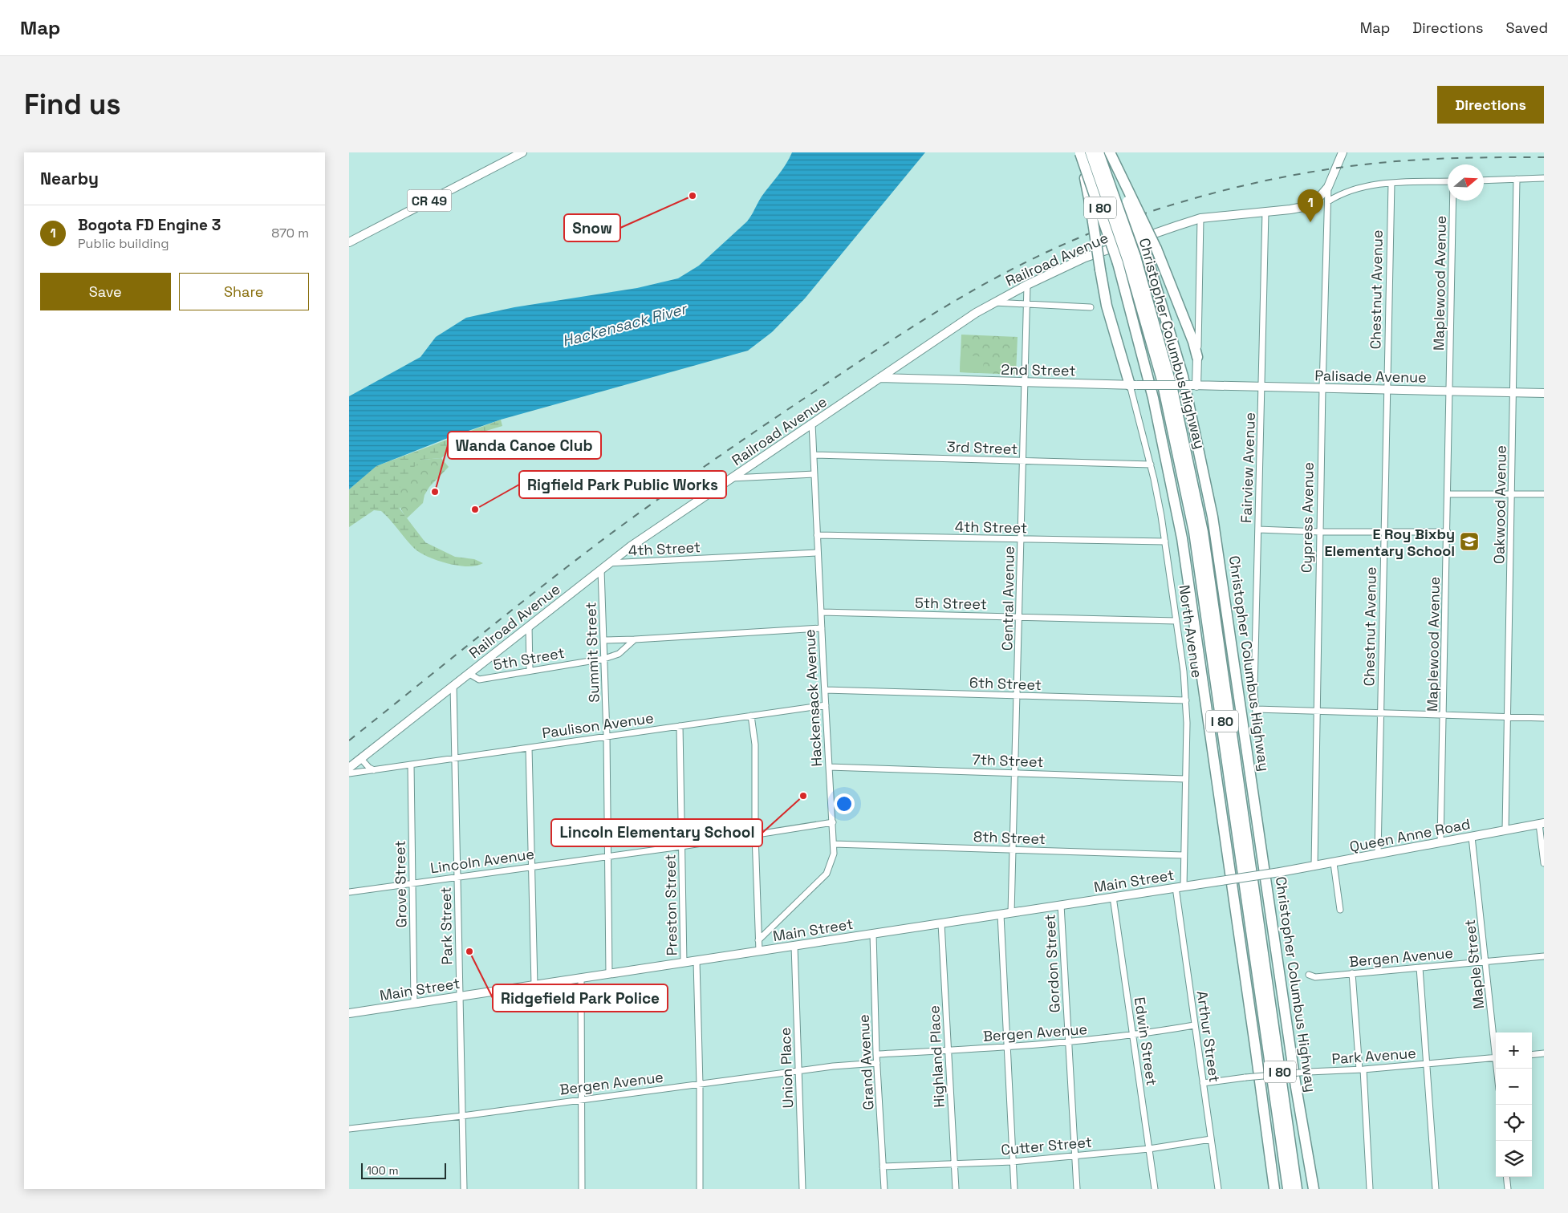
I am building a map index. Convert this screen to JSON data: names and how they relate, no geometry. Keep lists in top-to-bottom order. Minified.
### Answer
{"streets":{"highway":["I 80","Christopher Columbus Highway"],"main road":["CR 49","Railroad Avenue","2nd Street","Palisade Avenue","Cypress Avenue","Queen Anne Road","Main Street"],"street":["Maplewood Avenue","Chestnut Avenue","3rd Street","Fairview Avenue","Oakwood Avenue","4th Street","Central Avenue","5th Street","North Avenue","Summit Street","6th Street","Hackensack Avenue","Paulison Avenue","7th Street","8th Street","Lincoln Avenue","Grove Street","Preston Street","Park Street","Bergen Avenue","Gordon Street","Maple Street","Arthur Street","Edwin Street","Park Avenue","Highland Place","Grand Avenue","Union Place","Cutter Street"]},"crossings":[["Railroad Avenue","2nd Street"],["Railroad Avenue","Fairview Avenue"],["Railroad Avenue","Cypress Avenue"],["Railroad Avenue","4th Street"],["Railroad Avenue","Central Avenue"],["Railroad Avenue","5th Street"],["Railroad Avenue","Summit Street"],["Railroad Avenue","Hackensack Avenue"],["Railroad Avenue","Park Street"],["Maplewood Avenue","Palisade Avenue"],["Maplewood Avenue","Queen Anne Road"],["Chestnut Avenue","Palisade Avenue"],["Chestnut Avenue","Queen Anne Road"],["2nd Street","Palisade Avenue"],["2nd Street","Central Avenue"],["2nd Street","North Avenue"],["Palisade Avenue","Fairview Avenue"],["Palisade Avenue","Oakwood Avenue"],["Palisade Avenue","Cypress Avenue"],["3rd Street","Central Avenue"],["3rd Street","North Avenue"],["3rd Street","Hackensack Avenue"],["Oakwood Avenue","Queen Anne Road"],["Cypress Avenue","Queen Anne Road"],["4th Street","Central Avenue"],["4th Street","North Avenue"],["4th Street","Hackensack Avenue"],["Central Avenue","5th Street"],["Central Avenue","6th Street"],["Central Avenue","7th Street"],["Central Avenue","8th Street"],["Central Avenue","Main Street"],["5th Street","North Avenue"],["5th Street","Summit Street"],["5th Street","Hackensack Avenue"],["North Avenue","6th Street"],["North Avenue","7th Street"],["North Avenue","8th Street"],["North Avenue","Main Street"],["North Avenue","Arthur Street"],["Summit Street","Paulison Avenue"],["Summit Street","Lincoln Avenue"],["Summit Street","Main Street"],["6th Street","Hackensack Avenue"],["Hackensack Avenue","Paulison Avenue"],["Hackensack Avenue","7th Street"],["Hackensack Avenue","8th Street"],["Hackensack Avenue","Lincoln Avenue"],["Paulison Avenue","Grove Street"],["Paulison Avenue","Preston Street"],["Paulison Avenue","Park Street"],["Queen Anne Road","Main Street"],["Queen Anne Road","Maple Street"],["Lincoln Avenue","Grove Street"],["Lincoln Avenue","Preston Street"],["Lincoln Avenue","Park Street"],["Main Street","Grove Street"],["Main Street","Preston Street"],["Main Street","Park Street"],["Main Street","Gordon Street"],["Main Street","Arthur Street"],["Main Street","Edwin Street"],["Main Street","Highland Place"],["Main Street","Grand Avenue"],["Main Street","Union Place"],["Preston Street","Bergen Avenue"],["Park Street","Bergen Avenue"],["Bergen Avenue","Gordon Street"],["Bergen Avenue","Maple Street"],["Bergen Avenue","Arthur Street"],["Bergen Avenue","Edwin Street"],["Bergen Avenue","Highland Place"],["Bergen Avenue","Grand Avenue"],["Bergen Avenue","Union Place"],["Gordon Street","Cutter Street"],["Arthur Street","Park Avenue"],["Arthur Street","Cutter Street"],["Edwin Street","Cutter Street"],["Highland Place","Cutter Street"],["Grand Avenue","Cutter Street"]],"water":["Hackensack River"],"places":{"other":["Snow","Wanda Canoe Club","Rigfield Park Public Works","Lincoln Elementary School","Ridgefield Park Police"],"school or university":["E Roy Bixby Elementary School"]},"scale_bar":"100 m","north":"right","page":{"header":"Map","nav":["Map","Directions","Saved"],"buttons":["Directions",["Save","Share"]],"title":"Find us","heading":"Nearby","pins":"1","list":[{"mark":"1","name":"Bogota FD Engine 3","note":"Public building","value":"870 m"}],"map_buttons":["+","−"],"scale":"100 m"}}
